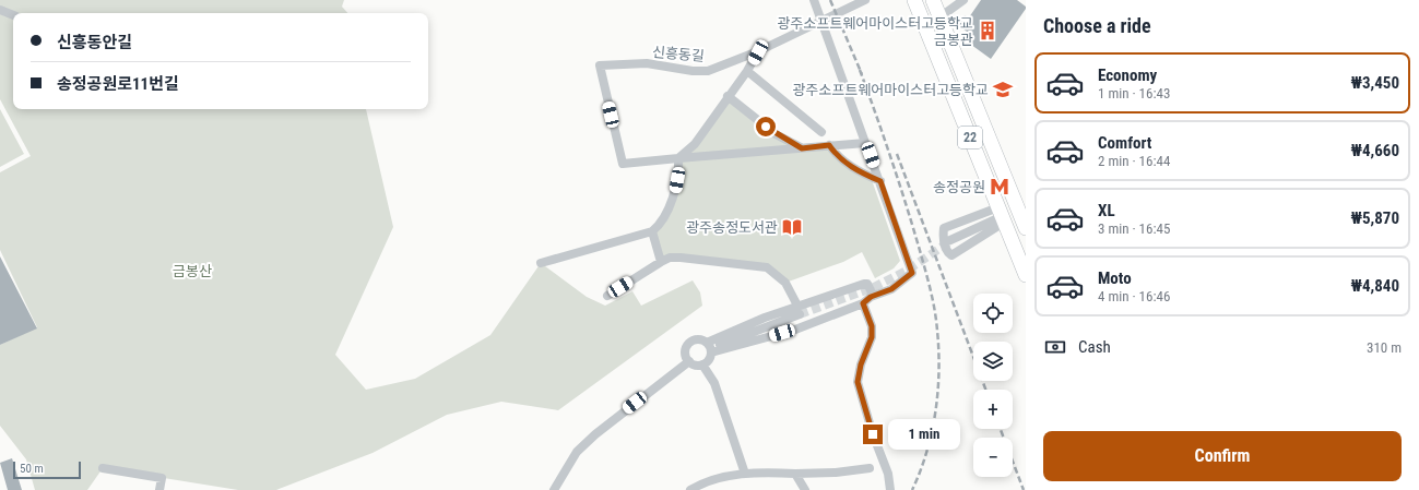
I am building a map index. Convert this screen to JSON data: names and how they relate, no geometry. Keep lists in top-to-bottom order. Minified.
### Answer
{"streets":{"main road":["22"],"street":["신흥동길"]},"parks":["금봉산"],"places":{"building":["광주소프트웨어마이스터고등학교 금봉관"],"school or university":["광주소프트웨어마이스터고등학교"],"metro station":["송정공원"],"library":["광주송정도서관"]},"scale_bar":"50 m","page":{"heading":"Choose a ride","banner":["신흥동안길","송정공원로11번길"],"list":[{"name":"Economy","note":"1 min · 16:43","value":"₩3,450"},{"name":"Comfort","note":"2 min · 16:44","value":"₩4,660"},{"name":"XL","note":"3 min · 16:45","value":"₩5,870"},{"name":"Moto","note":"4 min · 16:46","value":"₩4,840"}],"map_buttons":["+","−"],"pay":["Cash","310 m"],"bubble":"1 min","buttons":"Confirm","scale":"50 m"}}
